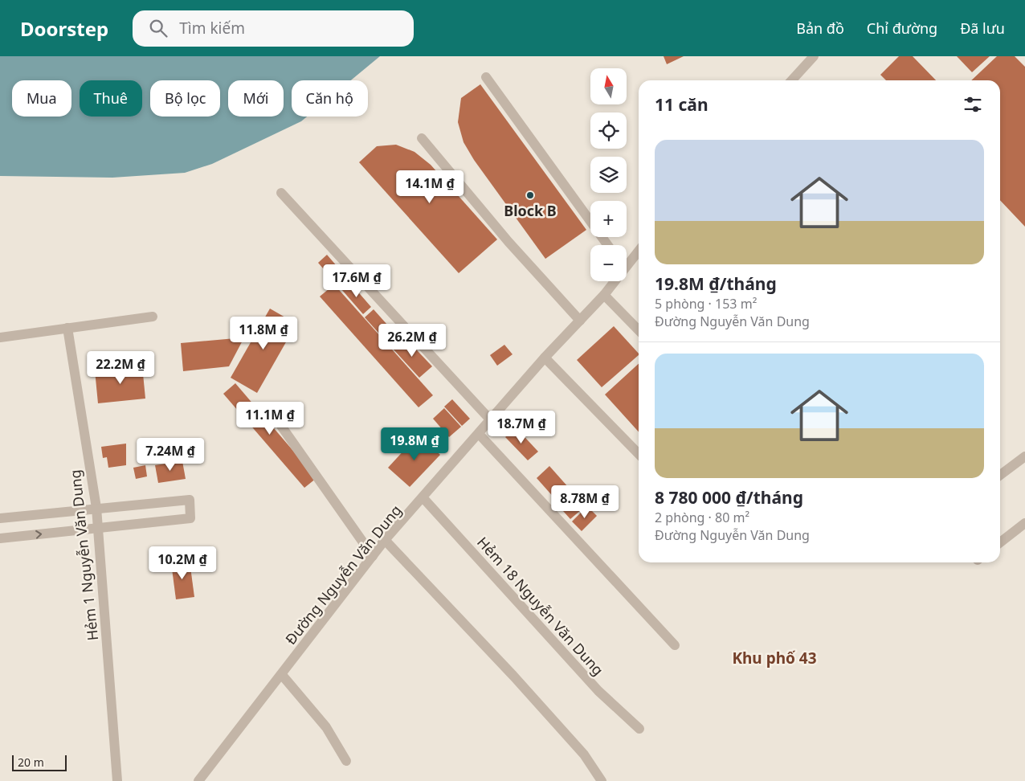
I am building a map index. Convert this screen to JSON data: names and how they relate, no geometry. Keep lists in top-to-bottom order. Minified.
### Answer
{"streets":{"street":["Hẻm 1 Nguyễn Văn Dung","Đường Nguyễn Văn Dung","Hẻm 18 Nguyễn Văn Dung"]},"crossings":[["Đường Nguyễn Văn Dung","Hẻm 18 Nguyễn Văn Dung"]],"districts":["Khu phố 43"],"places":["Block B"],"scale_bar":"20 m","north":"top","page":{"header":"Doorstep","search":"Tìm kiếm","nav":["Bản đồ","Chỉ đường","Đã lưu"],"map_buttons":["+","−"],"chip":["Mua","Thuê","Bộ lọc","Mới","Căn hộ"],"heading":"11 căn","list":[{"name":"19.8M ₫/tháng","note":"5 phòng · 153 m² · Đường Nguyễn Văn Dung"},{"name":"8 780 000 ₫/tháng","note":"2 phòng · 80 m² · Đường Nguyễn Văn Dung"}],"price":["14.1M ₫","17.6M ₫","11.8M ₫","26.2M ₫","22.2M ₫","11.1M ₫","18.7M ₫","19.8M ₫","7.24M ₫","8.78M ₫","10.2M ₫"],"scale":"20 m"}}
